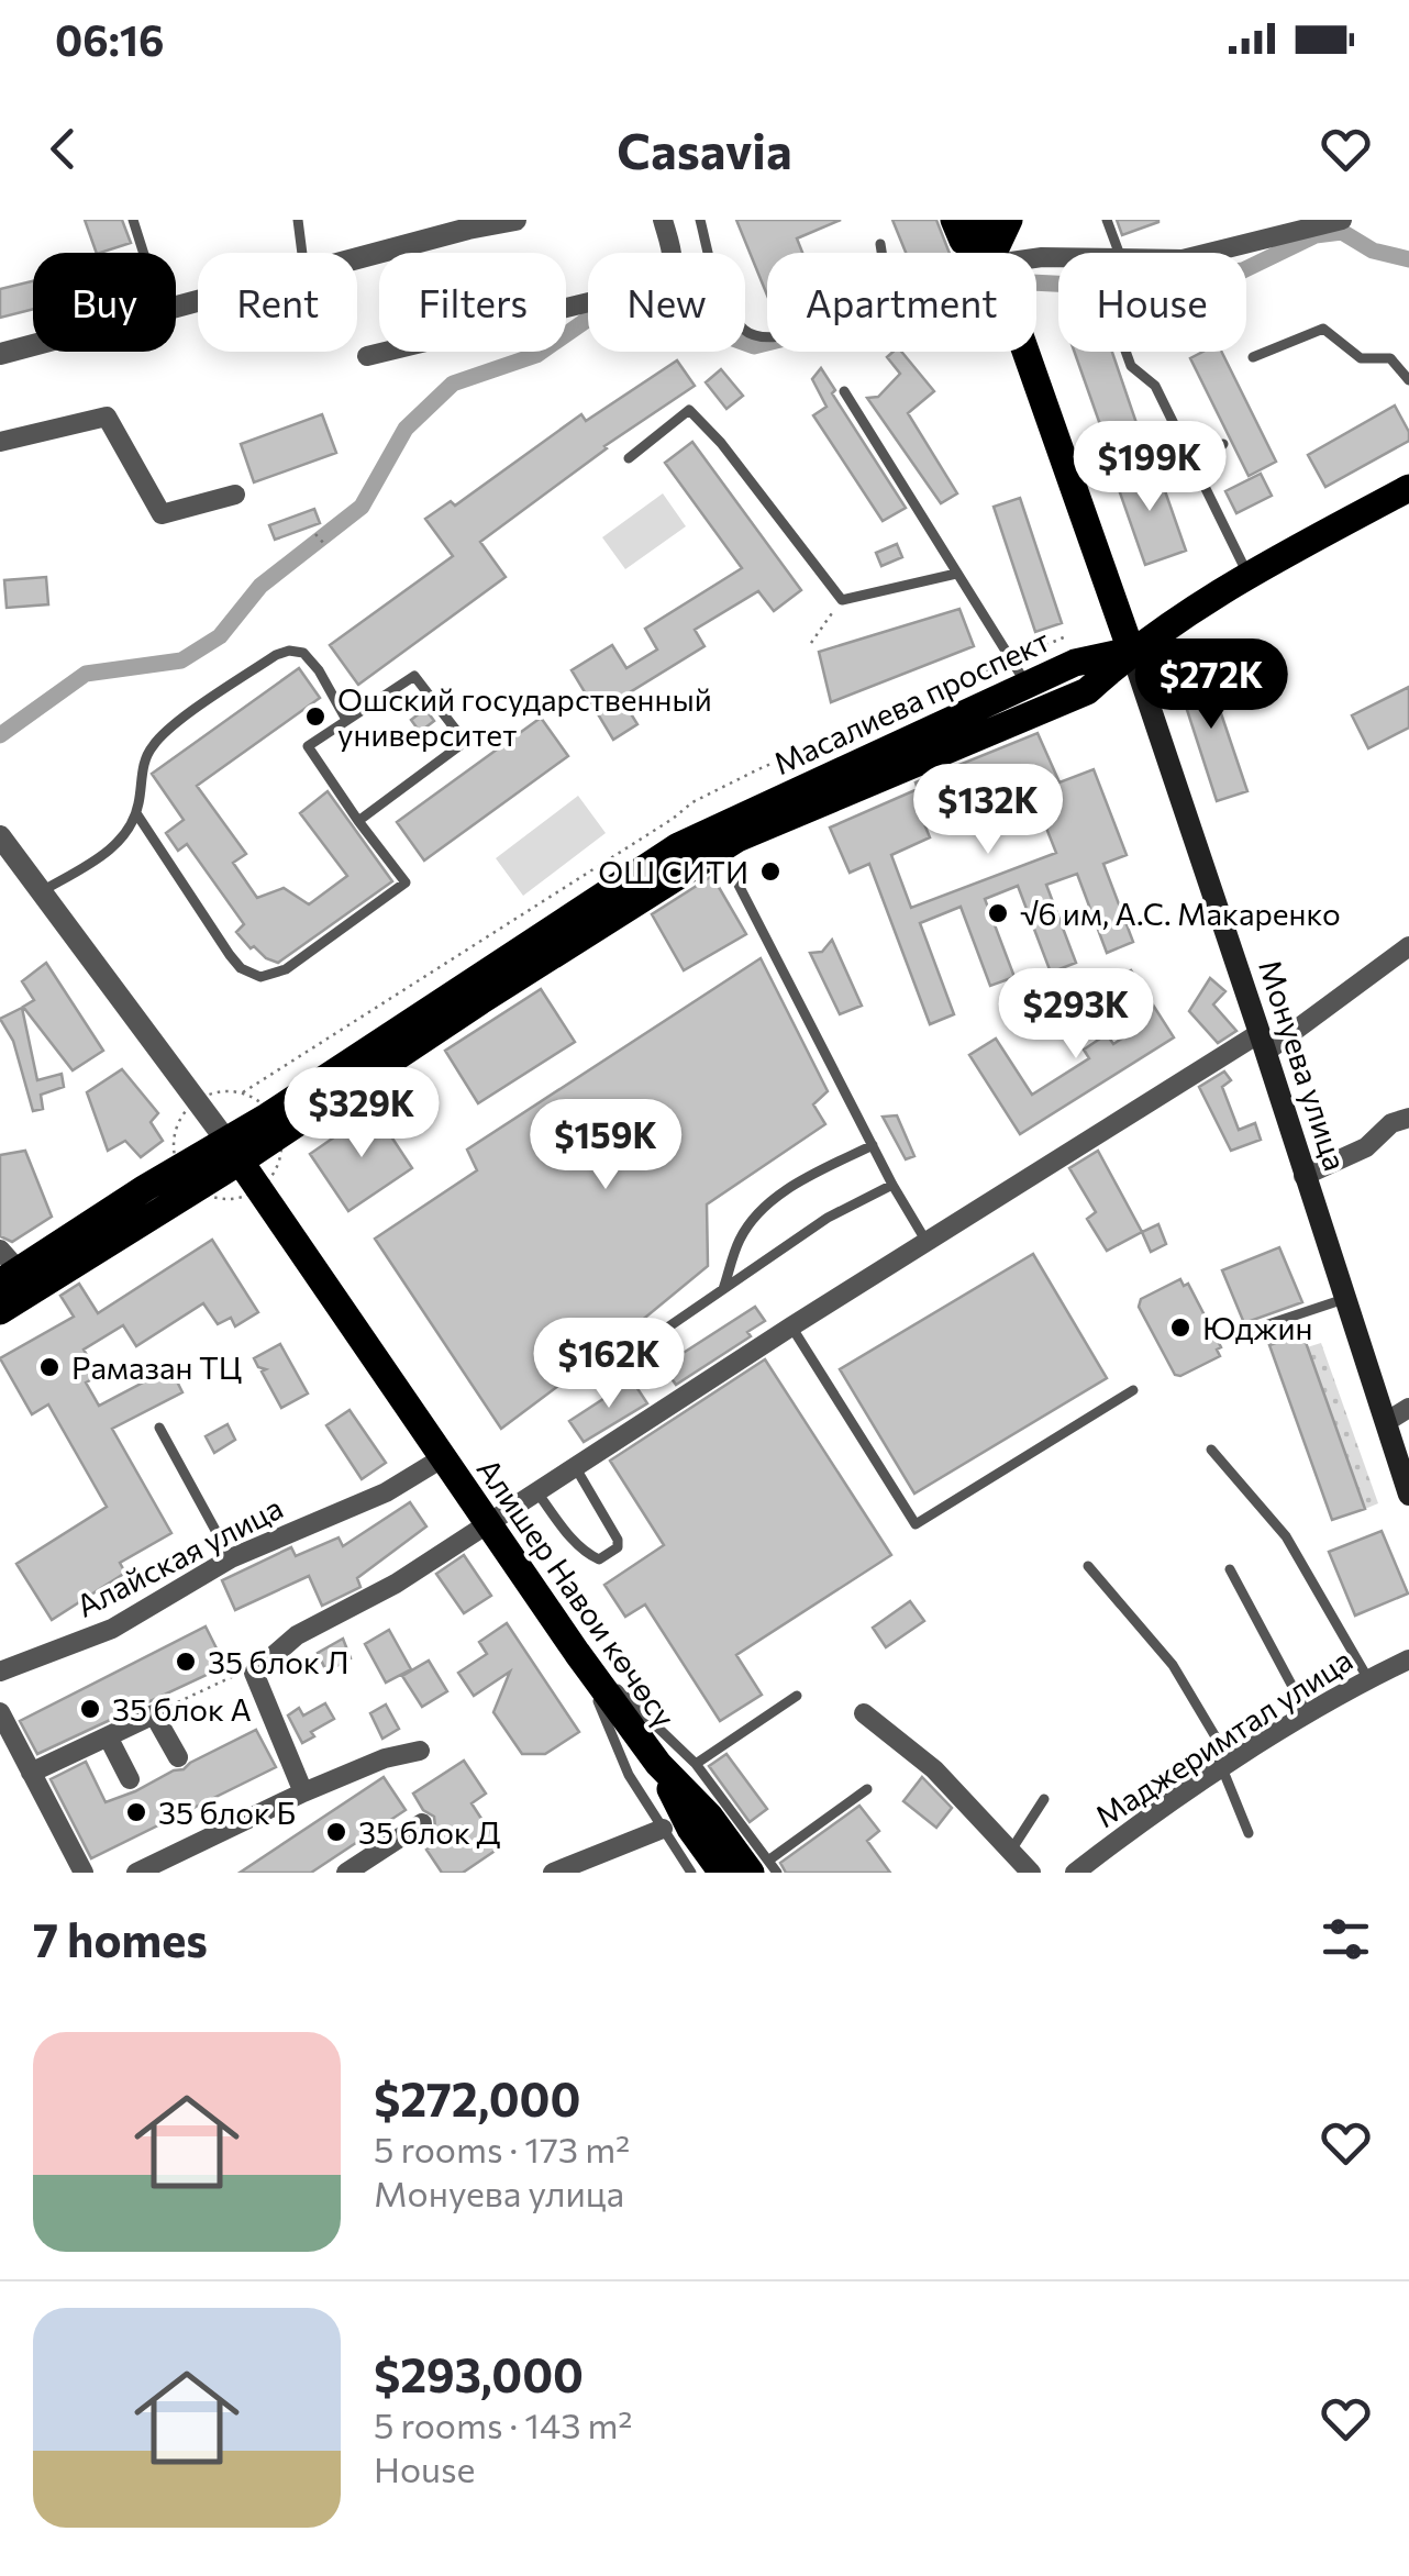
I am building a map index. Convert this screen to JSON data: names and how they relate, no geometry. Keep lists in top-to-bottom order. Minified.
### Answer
{"streets":{"main road":["Масалиева проспект","Монуева улица","Алишер Навои көчөсү"],"street":["Алайская улица","Маджеримтал улица"]},"crossings":[["Масалиева проспект","Монуева улица"],["Масалиева проспект","Алишер Навои көчөсү"],["Алайская улица","Алишер Навои көчөсү"]],"places":["Ошский государственный университет","ОШ СИТИ","√6 им, А.С. Макаренко","Юджин","Рамазан ТЦ","35 блок Л","35 блок А","35 блок Б","35 блок Д"],"page":{"status":"06:16","header":"Casavia","chip":["Buy","Rent","Filters","New","Apartment","House"],"price":["$199K","$272K","$132K","$293K","$329K","$159K","$162K"],"heading":"7 homes","list":[{"name":"$272,000","note":"5 rooms · 173 m² · Монуева улица"},{"name":"$293,000","note":"5 rooms · 143 m² · House"}]}}
